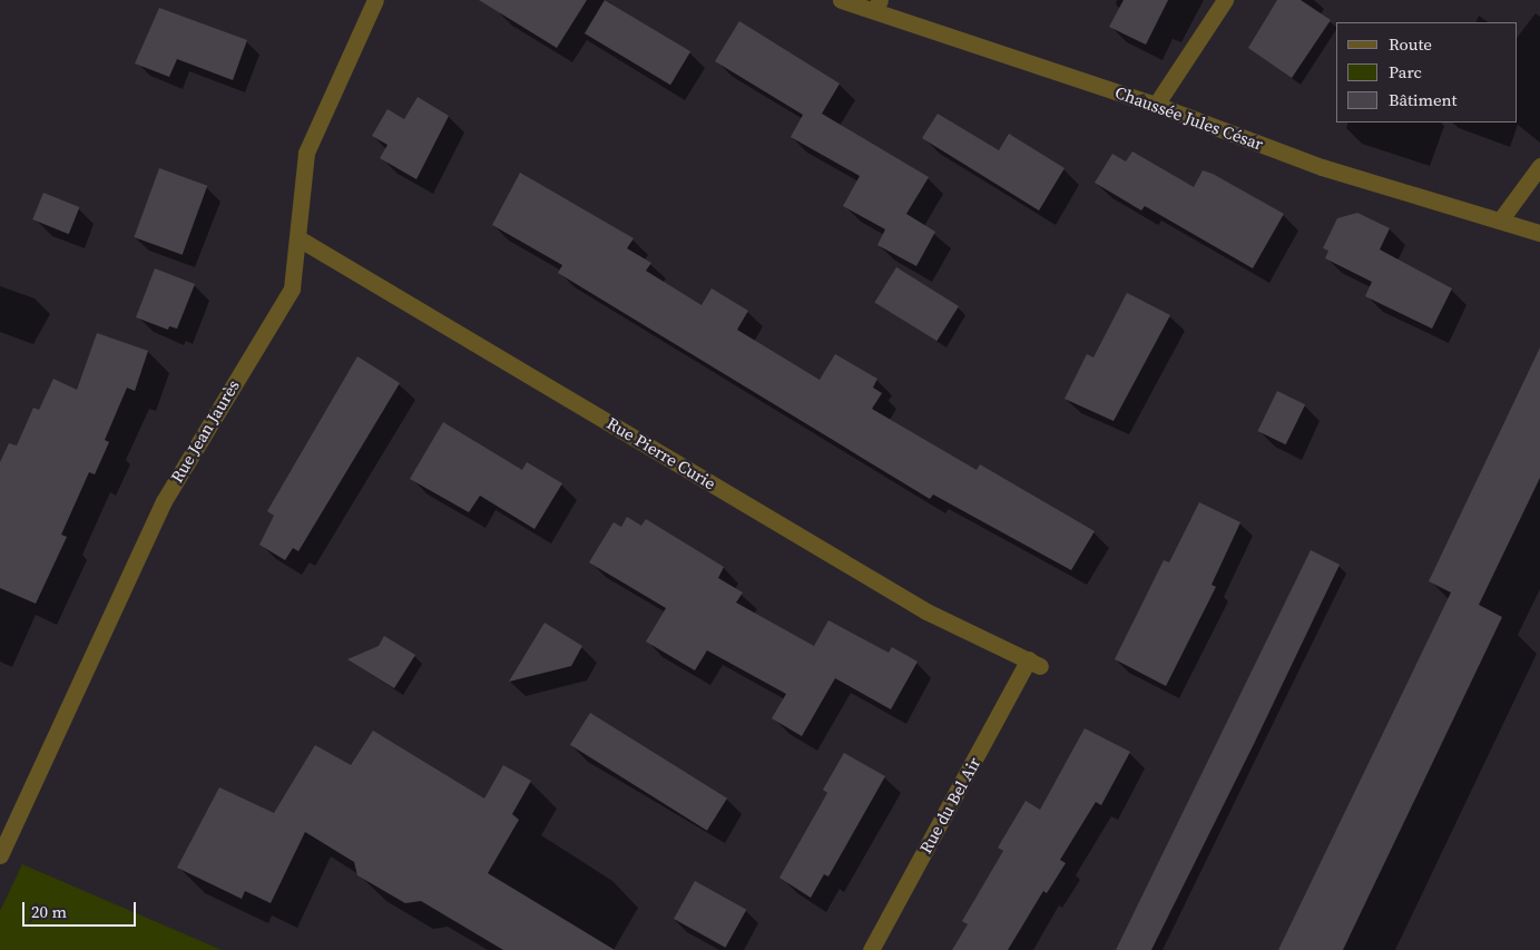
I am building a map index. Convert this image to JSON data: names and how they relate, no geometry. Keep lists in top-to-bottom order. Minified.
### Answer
{"streets":{"street":["Chaussée Jules César","Rue Jean Jaurès","Rue Pierre Curie","Rue du Bel Air"]},"crossings":[["Rue Jean Jaurès","Rue Pierre Curie"],["Rue Pierre Curie","Rue du Bel Air"]],"legend":["Route","Parc","Bâtiment"],"scale_bar":"20 m"}
